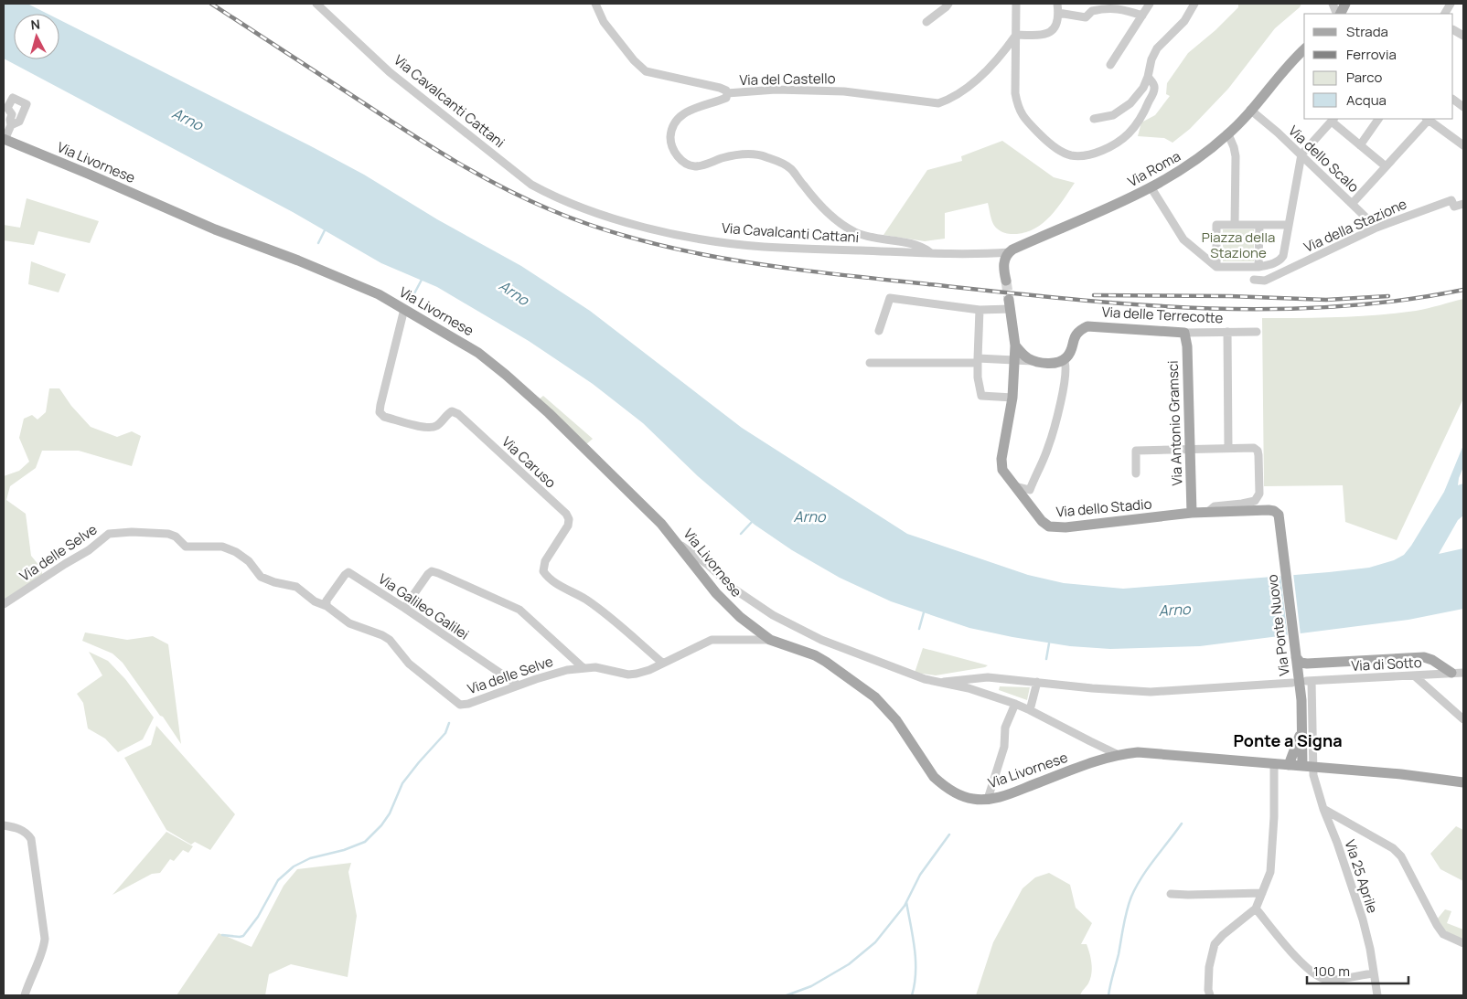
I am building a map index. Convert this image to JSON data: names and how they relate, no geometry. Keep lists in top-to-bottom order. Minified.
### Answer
{"streets":{"main road":["Via Livornese","Via Roma","Via delle Terrecotte","Via Antonio Gramsci","Via dello Stadio","Via Ponte Nuovo"],"street":["Via del Castello","Via Cavalcanti Cattani","Via dello Scalo","Via della Stazione","Via Caruso","Via delle Selve","Via Galileo Galilei","Via di Sotto","Via 25 Aprile"]},"crossings":[["Via del Castello","Via Cavalcanti Cattani"],["Via Cavalcanti Cattani","Via Roma"],["Via dello Scalo","Via Roma"],["Via dello Scalo","Via della Stazione"],["Via Livornese","Via Caruso"],["Via Livornese","Via delle Selve"],["Via Livornese","Via Ponte Nuovo"],["Via Livornese","Via 25 Aprile"],["Via delle Terrecotte","Via Antonio Gramsci"],["Via Antonio Gramsci","Via dello Stadio"],["Via Caruso","Via delle Selve"],["Via dello Stadio","Via Ponte Nuovo"],["Via delle Selve","Via Galileo Galilei"],["Via Ponte Nuovo","Via di Sotto"],["Via Ponte Nuovo","Via 25 Aprile"],["Via di Sotto","Via 25 Aprile"]],"districts":["Ponte a Signa"],"water":["Arno"],"parks":["Piazza della Stazione"],"legend":["Strada","Ferrovia","Parco","Acqua"],"scale_bar":"100 m","north":"top"}
